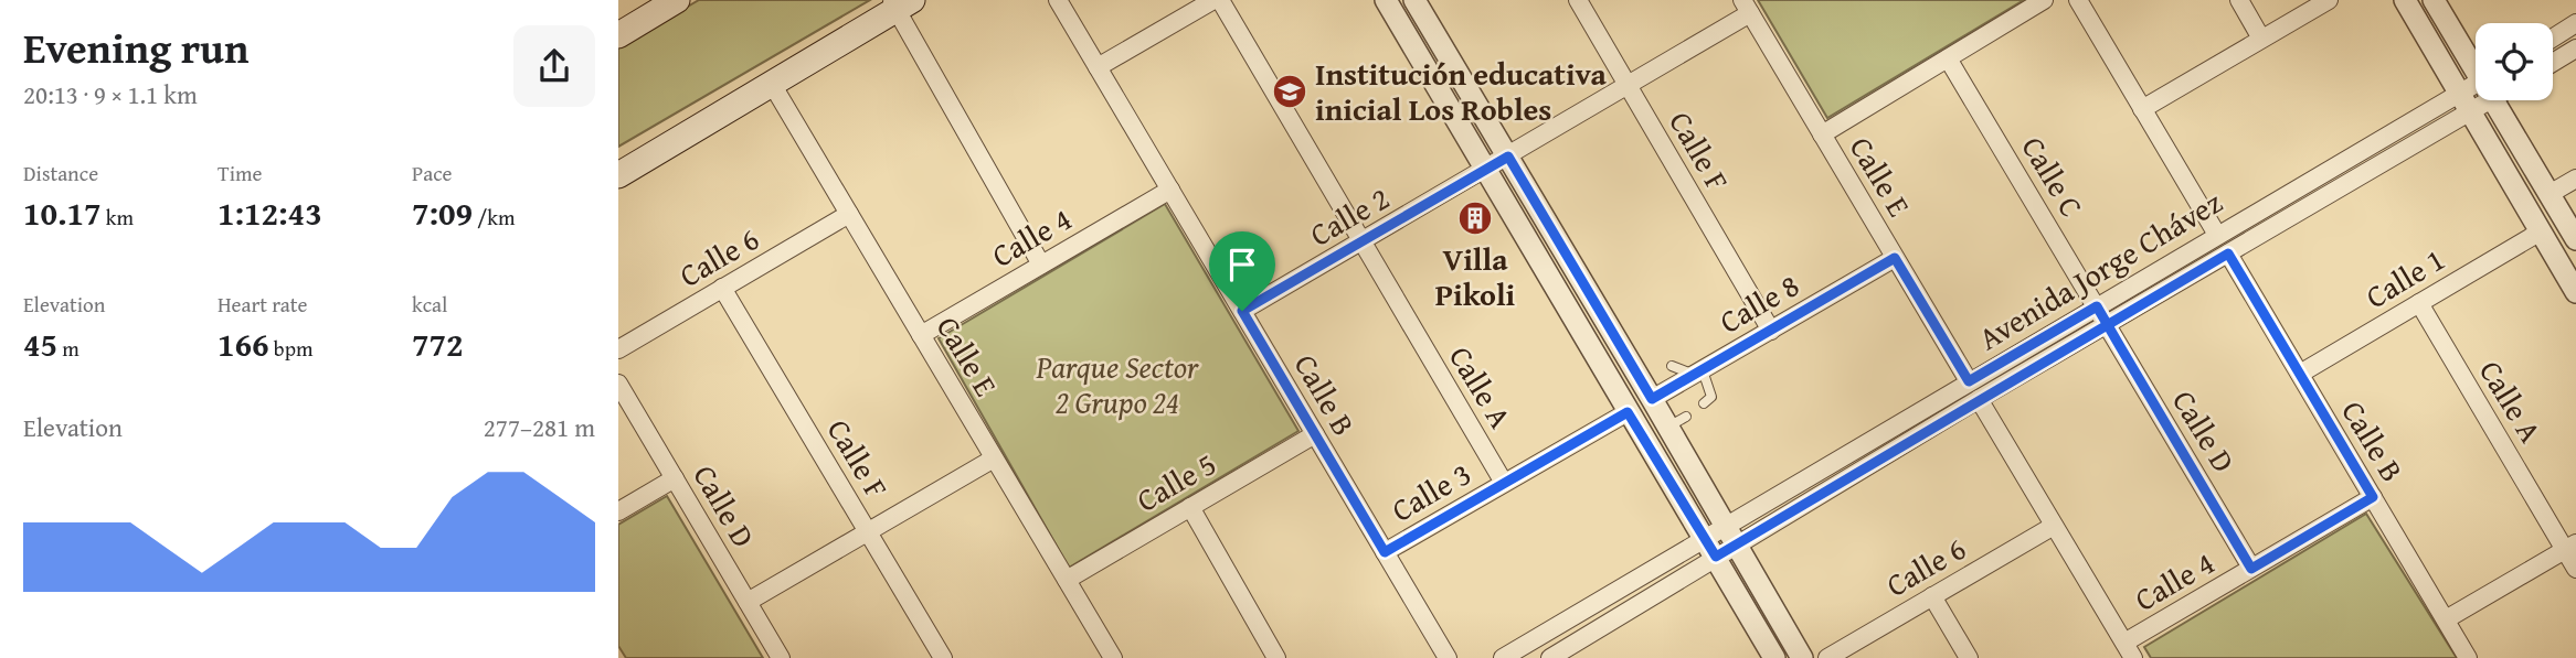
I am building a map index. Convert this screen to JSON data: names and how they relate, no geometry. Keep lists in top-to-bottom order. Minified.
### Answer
{"streets":{"street":["Calle F","Calle E","Calle C","Calle 2","Calle 4","Calle 6","Avenida Jorge Chávez","Calle 1","Calle 8","Calle A","Calle B","Calle D","Calle 5","Calle 3"]},"crossings":[["Calle F","Calle 2"],["Calle F","Calle 6"],["Calle F","Calle 8"],["Calle E","Calle 2"],["Calle E","Calle 4"],["Calle E","Calle 6"],["Calle E","Avenida Jorge Chávez"],["Calle E","Calle 8"],["Calle E","Calle 5"],["Calle C","Avenida Jorge Chávez"],["Calle C","Calle D"],["Calle 2","Calle A"],["Calle 2","Calle B"],["Calle 4","Calle B"],["Calle 4","Calle D"],["Avenida Jorge Chávez","Calle B"],["Avenida Jorge Chávez","Calle D"],["Calle 1","Calle A"],["Calle 1","Calle B"],["Calle A","Calle 3"],["Calle B","Calle 5"],["Calle B","Calle 3"]],"parks":["Parque Sector 2 Grupo 24"],"places":{"school or university":["Institución educativa inicial Los Robles"],"building":["Villa Pikoli"]},"page":{"heading":["Evening run","20:13 · 9 × 1.1 km"],"stats":[["Distance","10.17 km"],["Time","1:12:43"],["Pace","7:09 /km"],["Elevation","45 m"],["Heart rate","166 bpm"],["kcal","772"]],"chart":["Elevation","277–281 m"]}}
